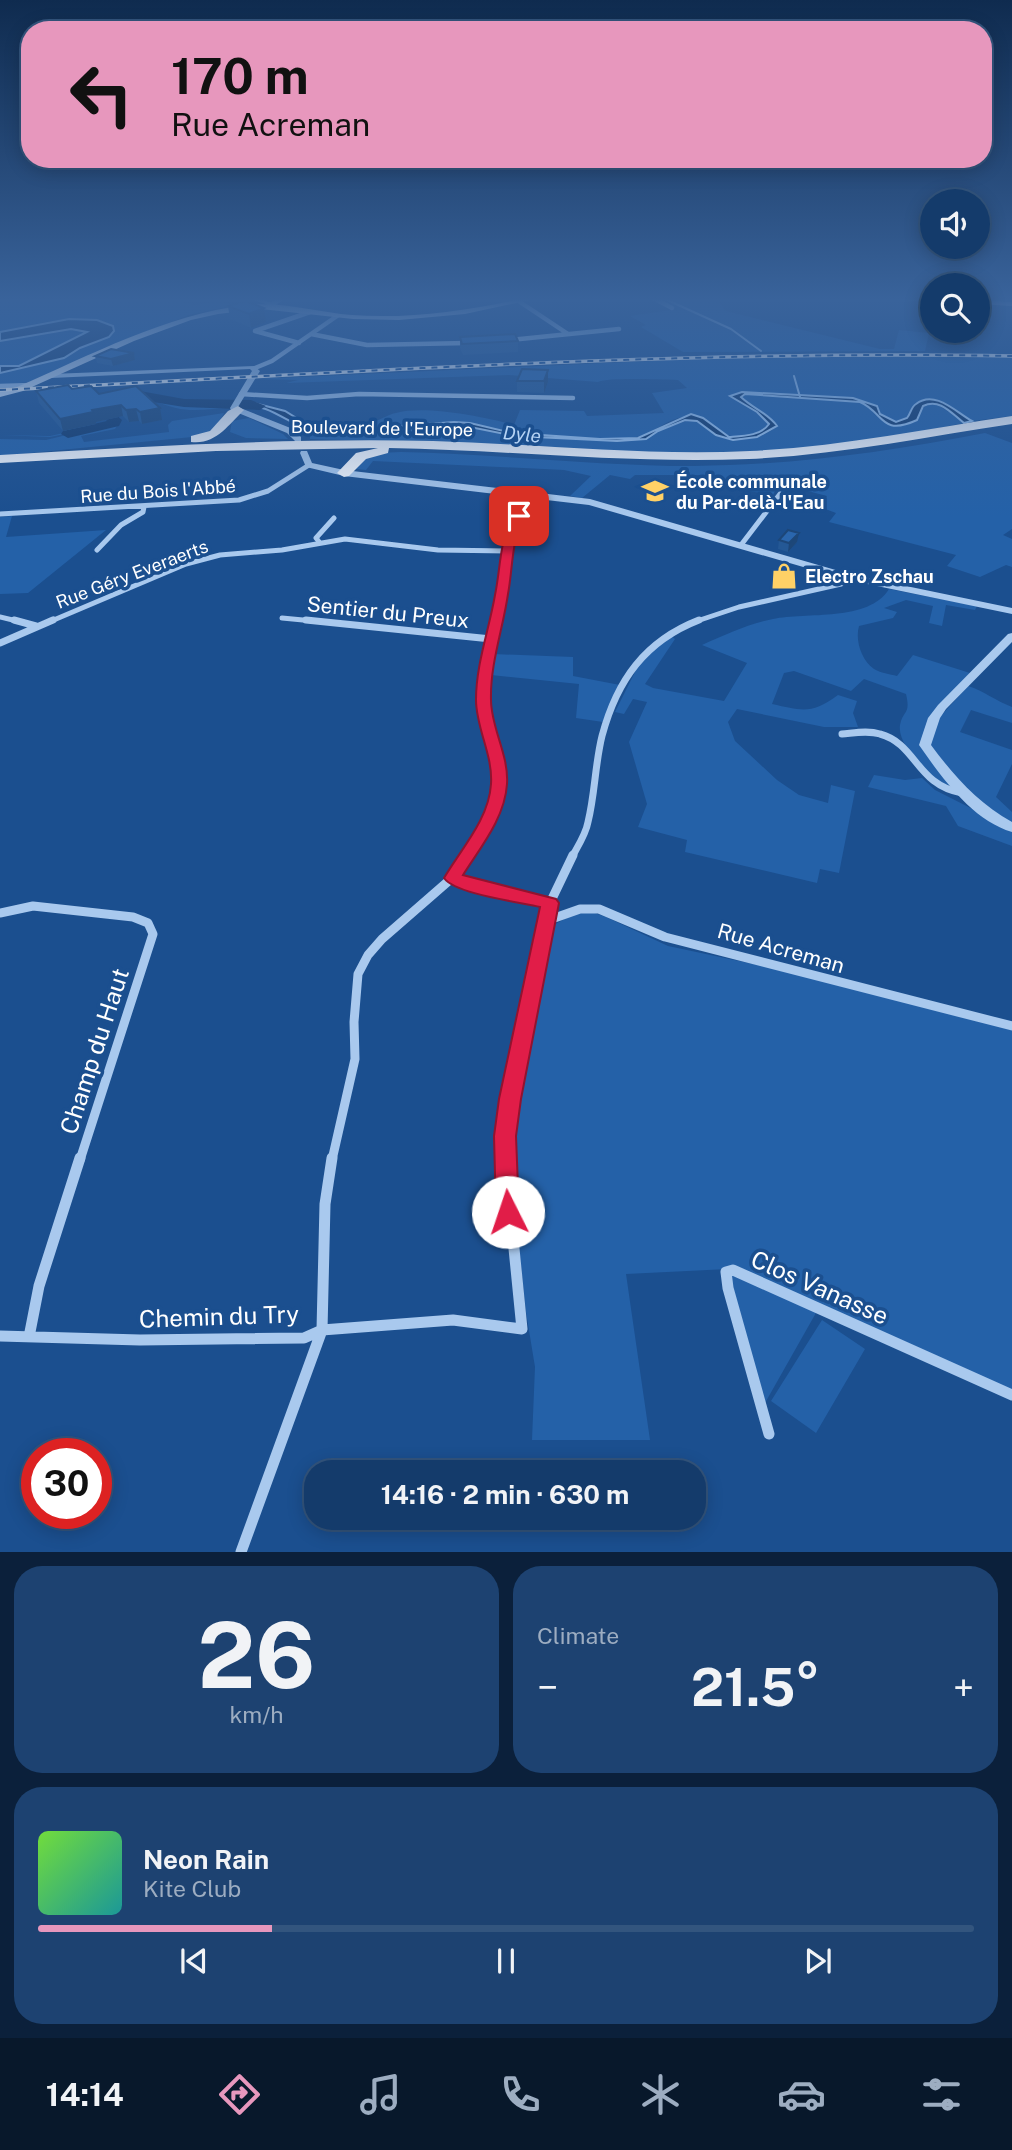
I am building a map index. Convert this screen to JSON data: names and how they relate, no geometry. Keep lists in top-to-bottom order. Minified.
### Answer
{"streets":{"highway":["Boulevard de l'Europe"],"street":["Rue du Bois l'Abbé","Rue Géry Everaerts","Sentier du Preux","Rue Acreman","Champ du Haut","Clos Vanasse","Chemin du Try"]},"crossings":[["Rue Acreman","Chemin du Try"],["Champ du Haut","Chemin du Try"]],"water":["Dyle"],"places":{"school or university":["École communale du Par-delà-l'Eau"],"shop":["Electro Zschau"]},"page":{"turn":["170 m","Rue Acreman"],"limit":"30","trip":"14:16 · 2 min · 630 m","tile":[["26","km/h"],"Climate"],"heat":["−","21.5°","+"],"song":["Neon Rain","Kite Club"],"tabs":"14:14"}}
